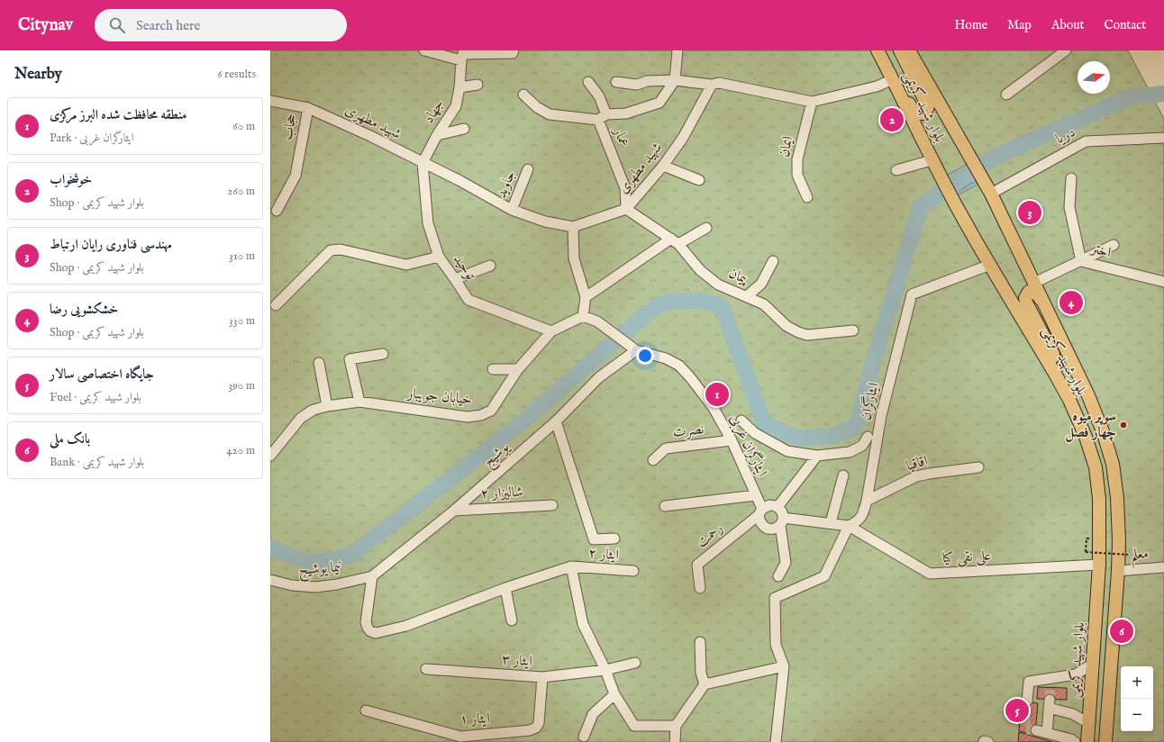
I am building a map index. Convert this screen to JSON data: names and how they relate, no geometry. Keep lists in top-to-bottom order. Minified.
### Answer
{"streets":{"main road":["بلوار شهید کریمی"],"street":["جهاد","شهید مطهری","حجاب","دریا","عمار","ایمان","جاوید","اختر","توحید","پیمان","خیابان جویبار","ایثارگران","نصرت","ایثارگران غربی","یوشیج","اقاقیا","شالیزار ۲","رحمت","ایثار ۲","معلم","علی نقی کیا","نیما یوشیج","ایثار ۳","ایثار ۱"]},"crossings":[["بلوار شهید کریمی","دریا"],["بلوار شهید کریمی","اختر"],["بلوار شهید کریمی","ایثارگران"],["بلوار شهید کریمی","معلم"],["بلوار شهید کریمی","علی نقی کیا"],["جهاد","شهید مطهری"],["جهاد","توحید"],["شهید مطهری","حجاب"],["شهید مطهری","عمار"],["شهید مطهری","جاوید"],["شهید مطهری","توحید"],["شهید مطهری","پیمان"],["عمار","پیمان"],["توحید","خیابان جویبار"],["ایثارگران","اقاقیا"],["ایثارگران","علی نقی کیا"],["نصرت","ایثارگران غربی"],["ایثارگران غربی","یوشیج"],["ایثارگران غربی","رحمت"],["یوشیج","شالیزار ۲"],["یوشیج","نیما یوشیج"],["ایثار ۳","ایثار ۱"]],"places":["سوپر ميوه چهار فصل"],"north":"right","page":{"header":"Citynav","search":"Search here","nav":["Home","Map","About","Contact"],"heading":["Nearby","6 results"],"list":[{"mark":"1","name":"منطقه محافظت شده البرز مرکزی","note":"Park · ایثارگران غربی","value":"60 m"},{"mark":"2","name":"خوشخواب","note":"Shop · بلوار شهید کریمی","value":"260 m"},{"mark":"3","name":"مهندسی فناوری رایان ارتباط","note":"Shop · بلوار شهید کریمی","value":"310 m"},{"mark":"4","name":"خشکشویی رضا","note":"Shop · بلوار شهید کریمی","value":"330 m"},{"mark":"5","name":"جایگاه اختصاصی سالار","note":"Fuel · بلوار شهید کریمی","value":"390 m"},{"mark":"6","name":"بانک ملی","note":"Bank · بلوار شهید کریمی","value":"420 m"}],"pins":["2","3","4","1","6","5"],"map_buttons":["+","−"]}}
